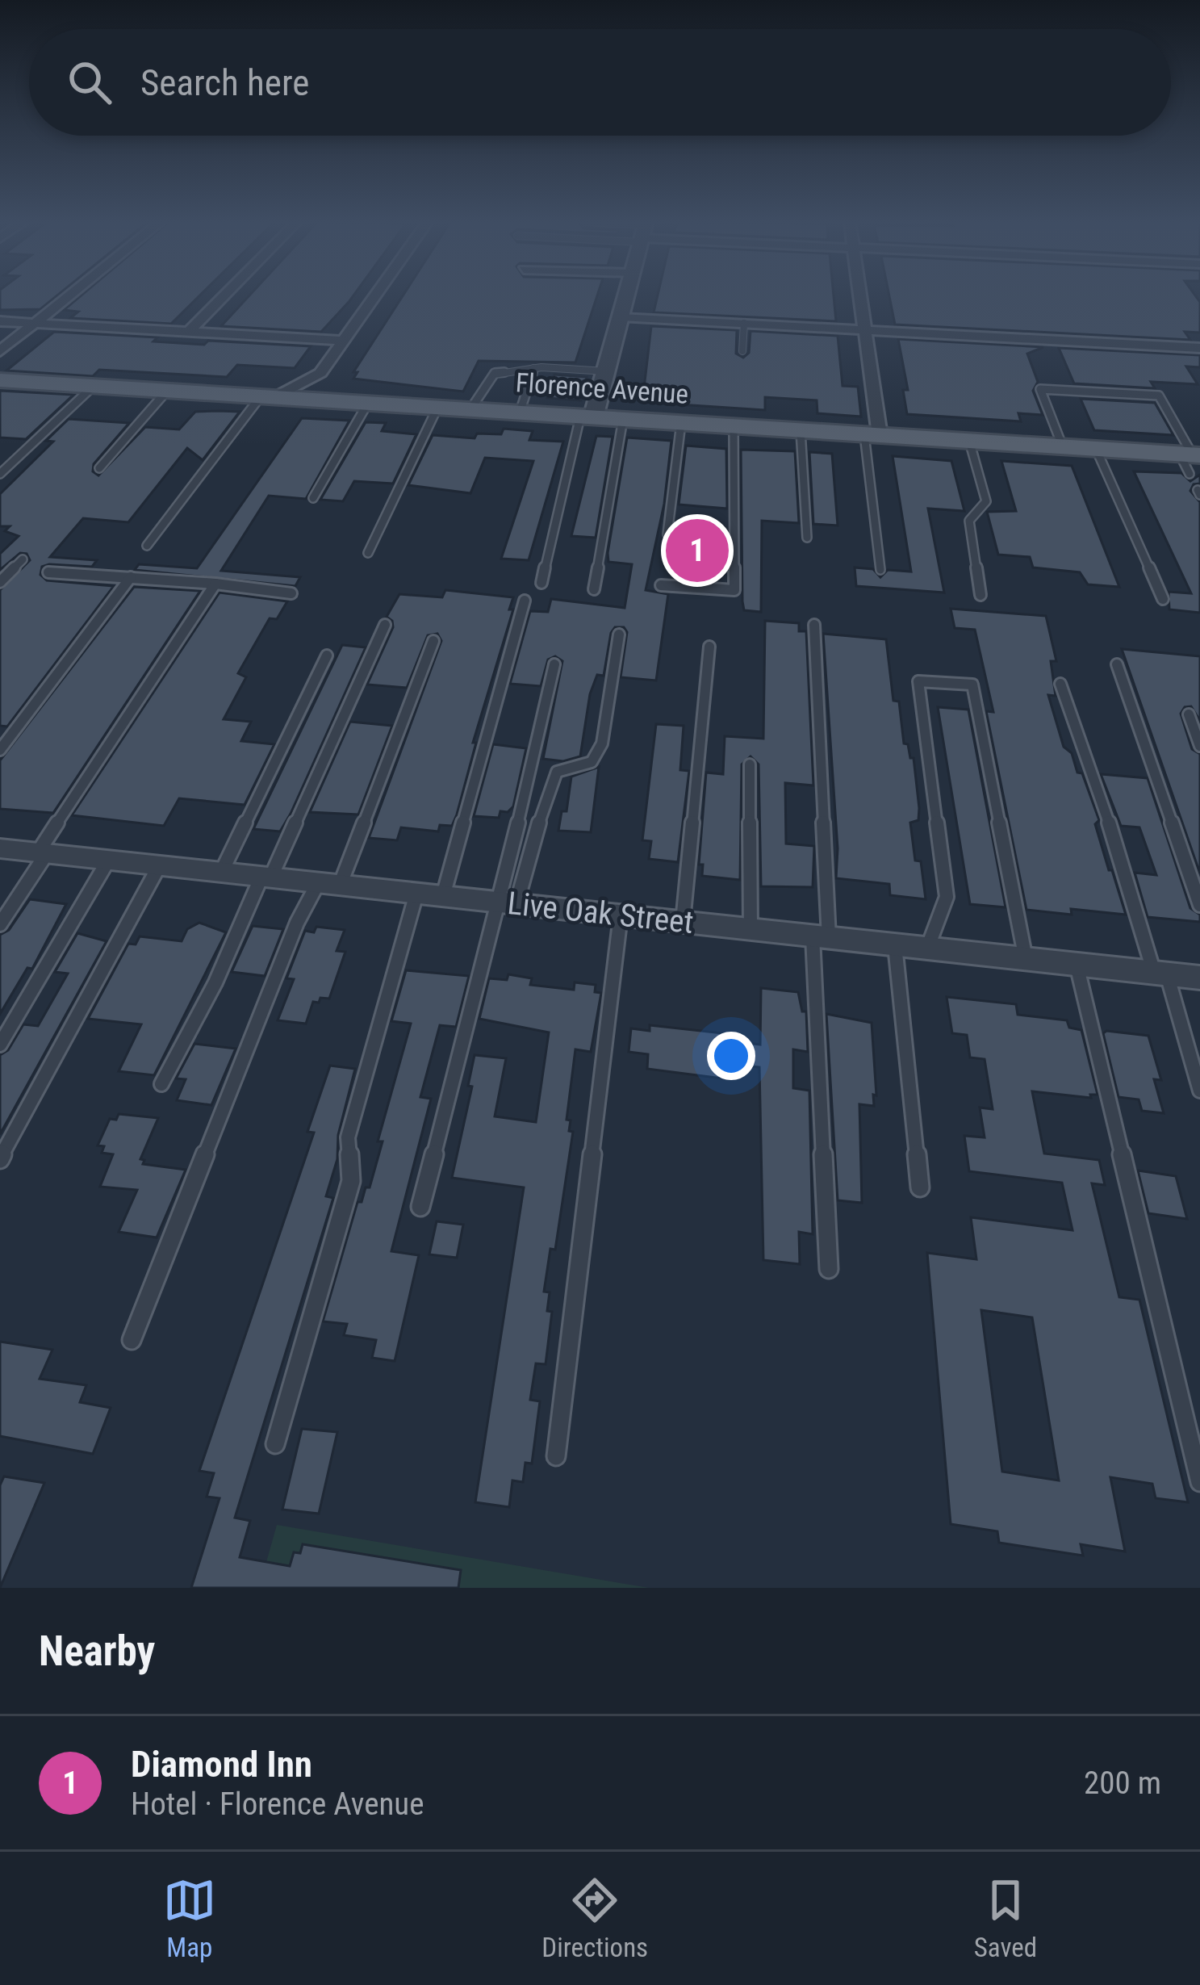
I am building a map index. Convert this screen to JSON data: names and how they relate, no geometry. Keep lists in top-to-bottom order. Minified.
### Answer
{"streets":{"main road":["Florence Avenue"],"street":["Live Oak Street"]},"page":{"search":"Search here","pins":"1","heading":"Nearby","list":[{"mark":"1","name":"Diamond Inn","note":"Hotel · Florence Avenue","value":"200 m"}],"nav":["Map","Directions","Saved"]}}
